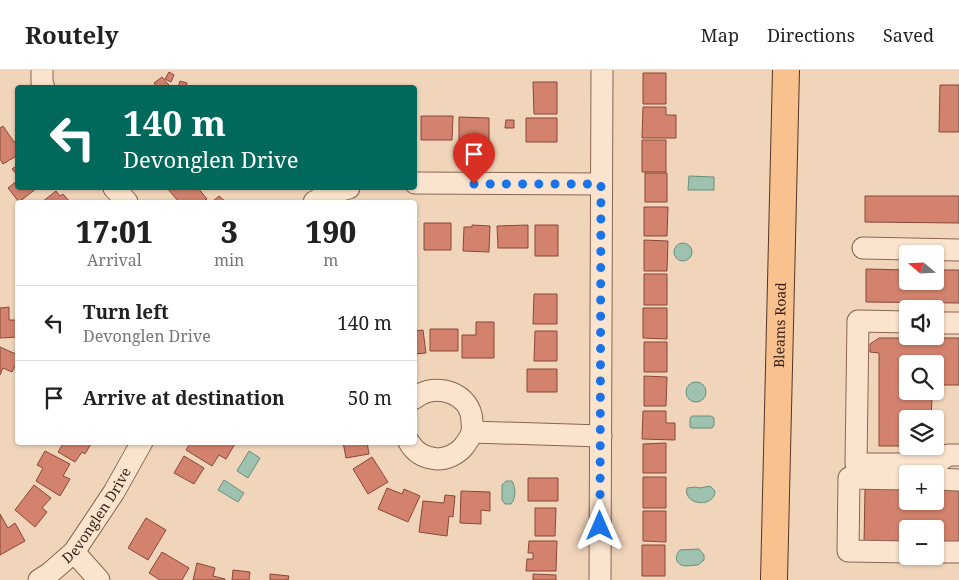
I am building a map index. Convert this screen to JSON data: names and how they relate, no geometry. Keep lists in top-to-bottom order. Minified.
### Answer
{"streets":{"main road":["Bleams Road"],"street":["Devonglen Drive"]},"north":"left","page":{"header":"Routely","nav":["Map","Directions","Saved"],"turn":["140 m","Devonglen Drive"],"eta":["17:01","Arrival","3","min","190","m"],"map_buttons":["+","−"],"list":[{"name":"Turn left","note":"Devonglen Drive","value":"140 m"},{"name":"Arrive at destination","value":"50 m"}]}}
